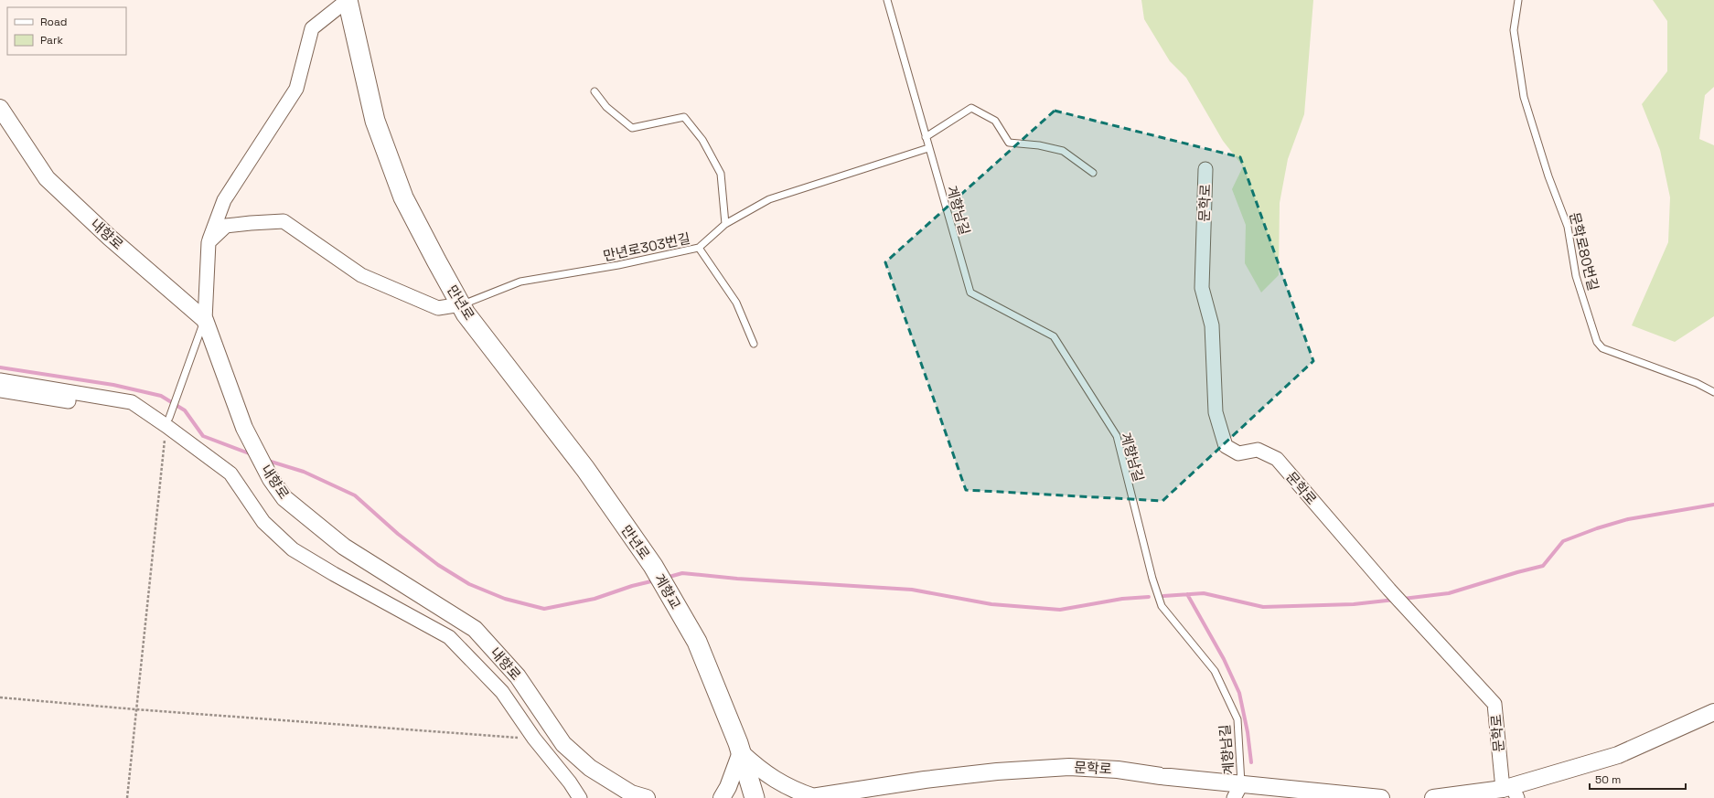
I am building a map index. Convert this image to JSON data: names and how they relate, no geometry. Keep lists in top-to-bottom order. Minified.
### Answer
{"streets":{"main road":["만년로","계향교"],"street":["문학로","내향로"],"lane":["계향남길","만년로303번길","문학로80번길"]},"crossings":[["문학로","계향남길"],["계향남길","만년로303번길"],["만년로303번길","만년로"],["만년로","계향교"]],"legend":["Road","Park"],"scale_bar":"50 m"}
